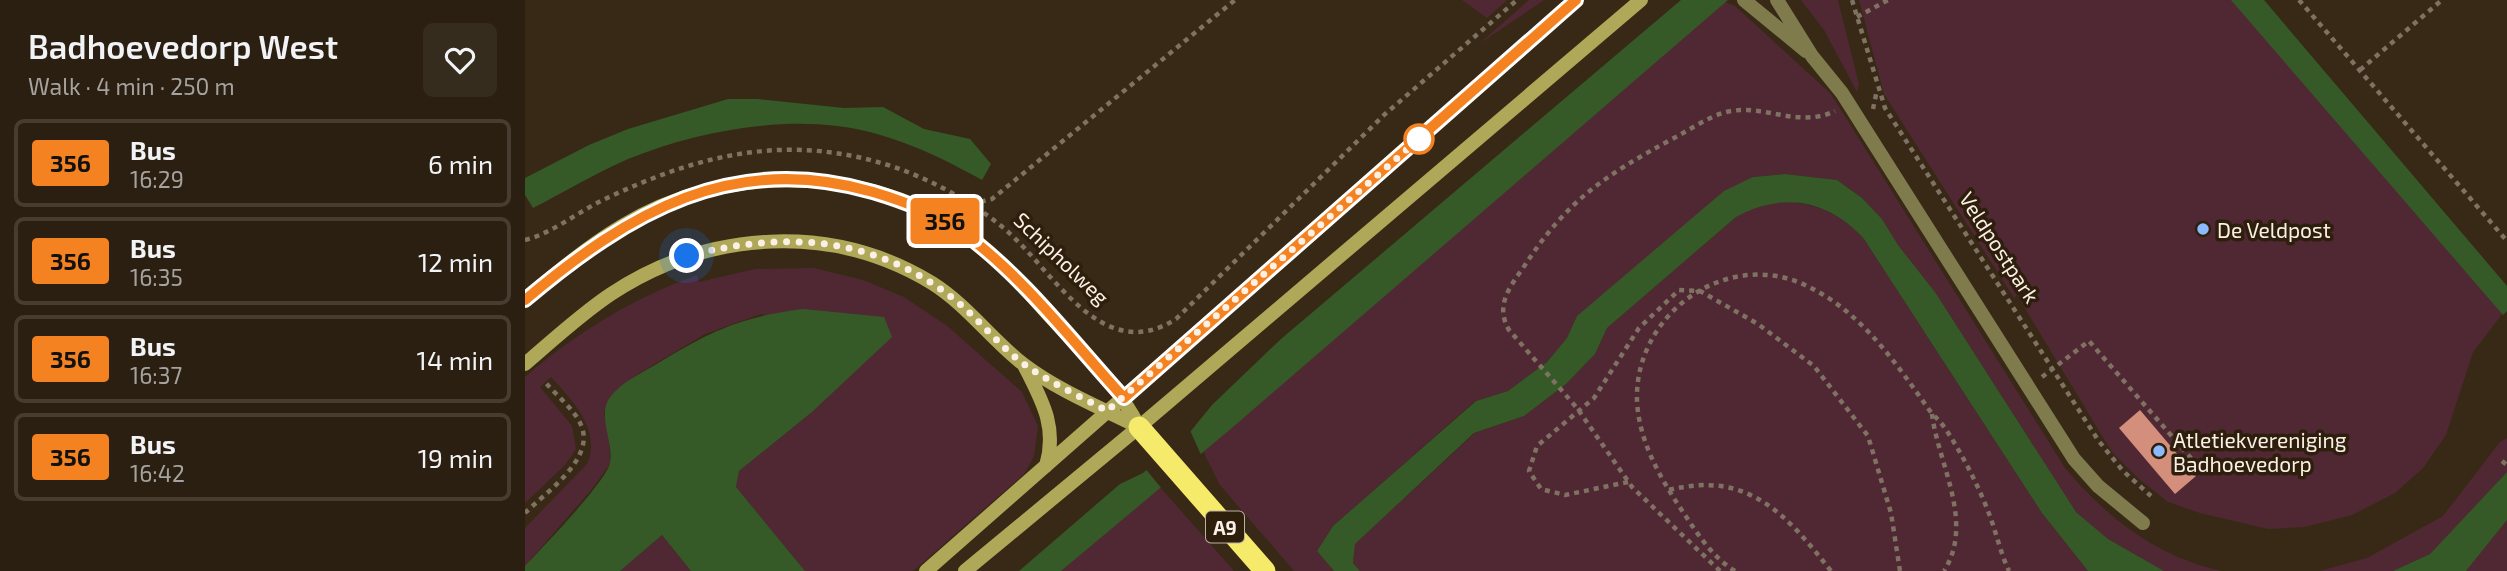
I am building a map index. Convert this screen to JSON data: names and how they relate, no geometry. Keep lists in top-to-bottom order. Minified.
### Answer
{"streets":{"highway":["A9"],"path":["Veldpostpark","Schipholweg"]},"places":["De Veldpost","Atletiekvereniging Badhoevedorp"],"lines":["bus line 356"],"page":{"heading":["Badhoevedorp West","Walk · 4 min · 250 m"],"on_map":"356","list":[{"mark":"356","name":"Bus","note":"16:29","value":"6 min"},{"mark":"356","name":"Bus","note":"16:35","value":"12 min"},{"mark":"356","name":"Bus","note":"16:37","value":"14 min"},{"mark":"356","name":"Bus","note":"16:42","value":"19 min"}]}}
